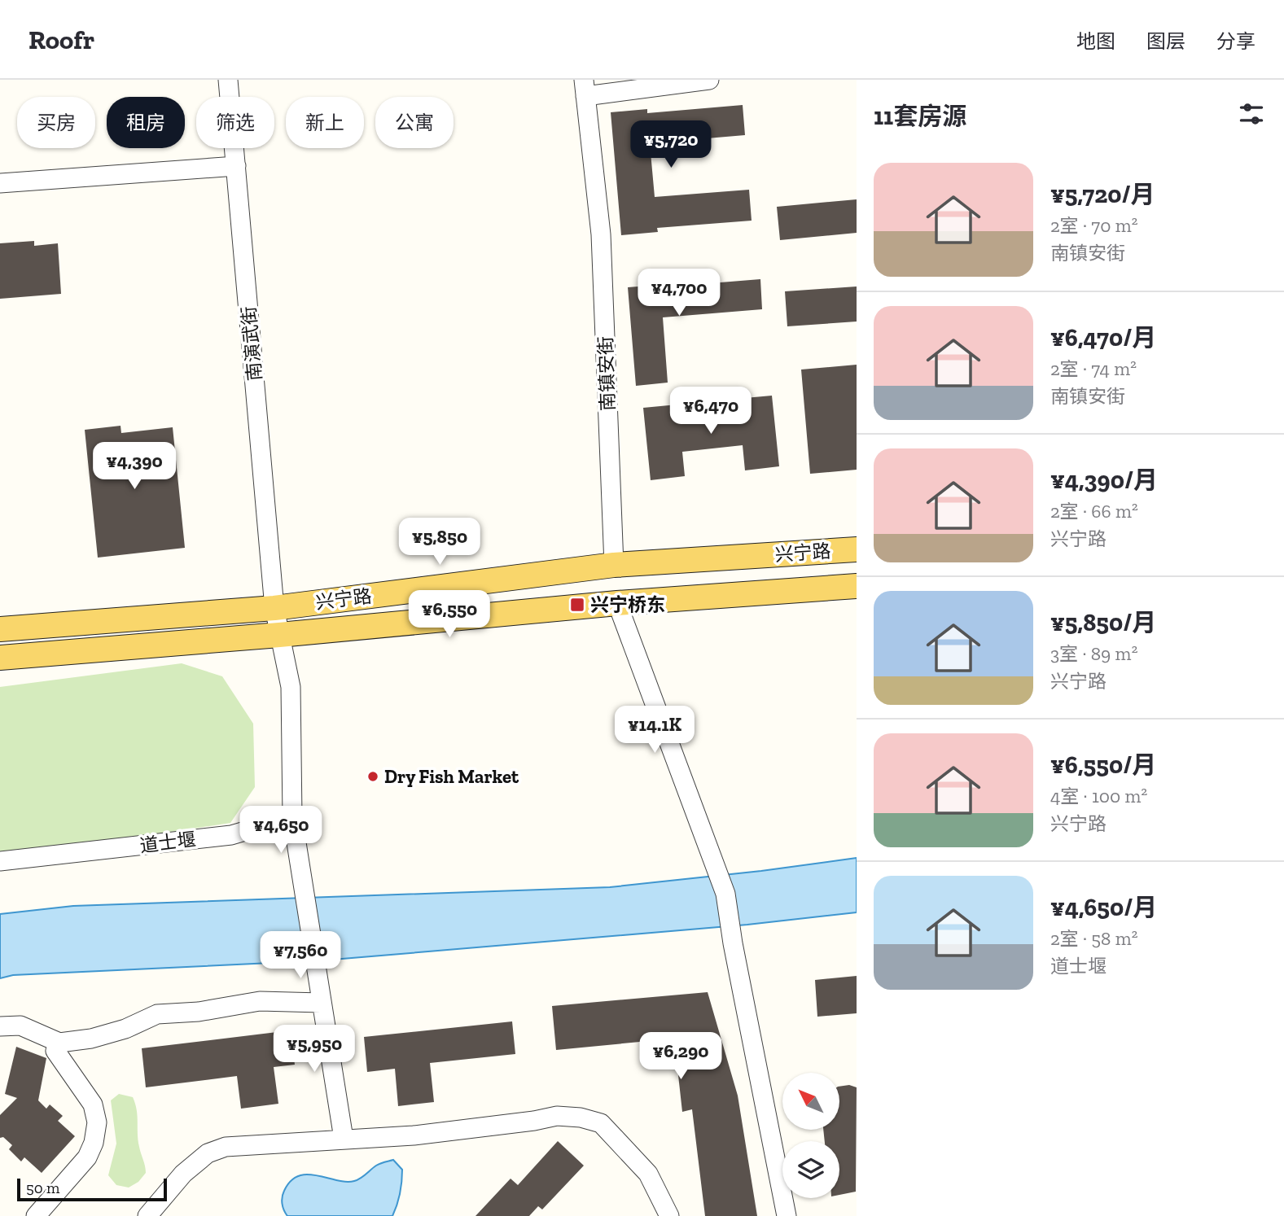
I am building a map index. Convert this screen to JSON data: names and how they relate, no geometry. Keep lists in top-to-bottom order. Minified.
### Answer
{"streets":{"main road":["兴宁路"],"street":["南演武街","南镇安街","道士堰"]},"crossings":[["南演武街","兴宁路"],["南镇安街","兴宁路"]],"places":{"transit":["兴宁桥东"],"other":["Dry Fish Market"]},"scale_bar":"50 m","north":"top left","page":{"header":"Roofr","nav":["地图","图层","分享"],"heading":"11套房源","chip":["买房","租房","筛选","新上","公寓"],"price":["¥5,720","¥4,700","¥6,470","¥4,390","¥5,850","¥6,550","¥14.1K","¥4,650","¥7,560","¥5,950","¥6,290"],"list":[{"name":"¥5,720/月","note":"2室 · 70 m² · 南镇安街"},{"name":"¥6,470/月","note":"2室 · 74 m² · 南镇安街"},{"name":"¥4,390/月","note":"2室 · 66 m² · 兴宁路"},{"name":"¥5,850/月","note":"3室 · 89 m² · 兴宁路"},{"name":"¥6,550/月","note":"4室 · 100 m² · 兴宁路"},{"name":"¥4,650/月","note":"2室 · 58 m² · 道士堰"}],"scale":"50 m"}}
